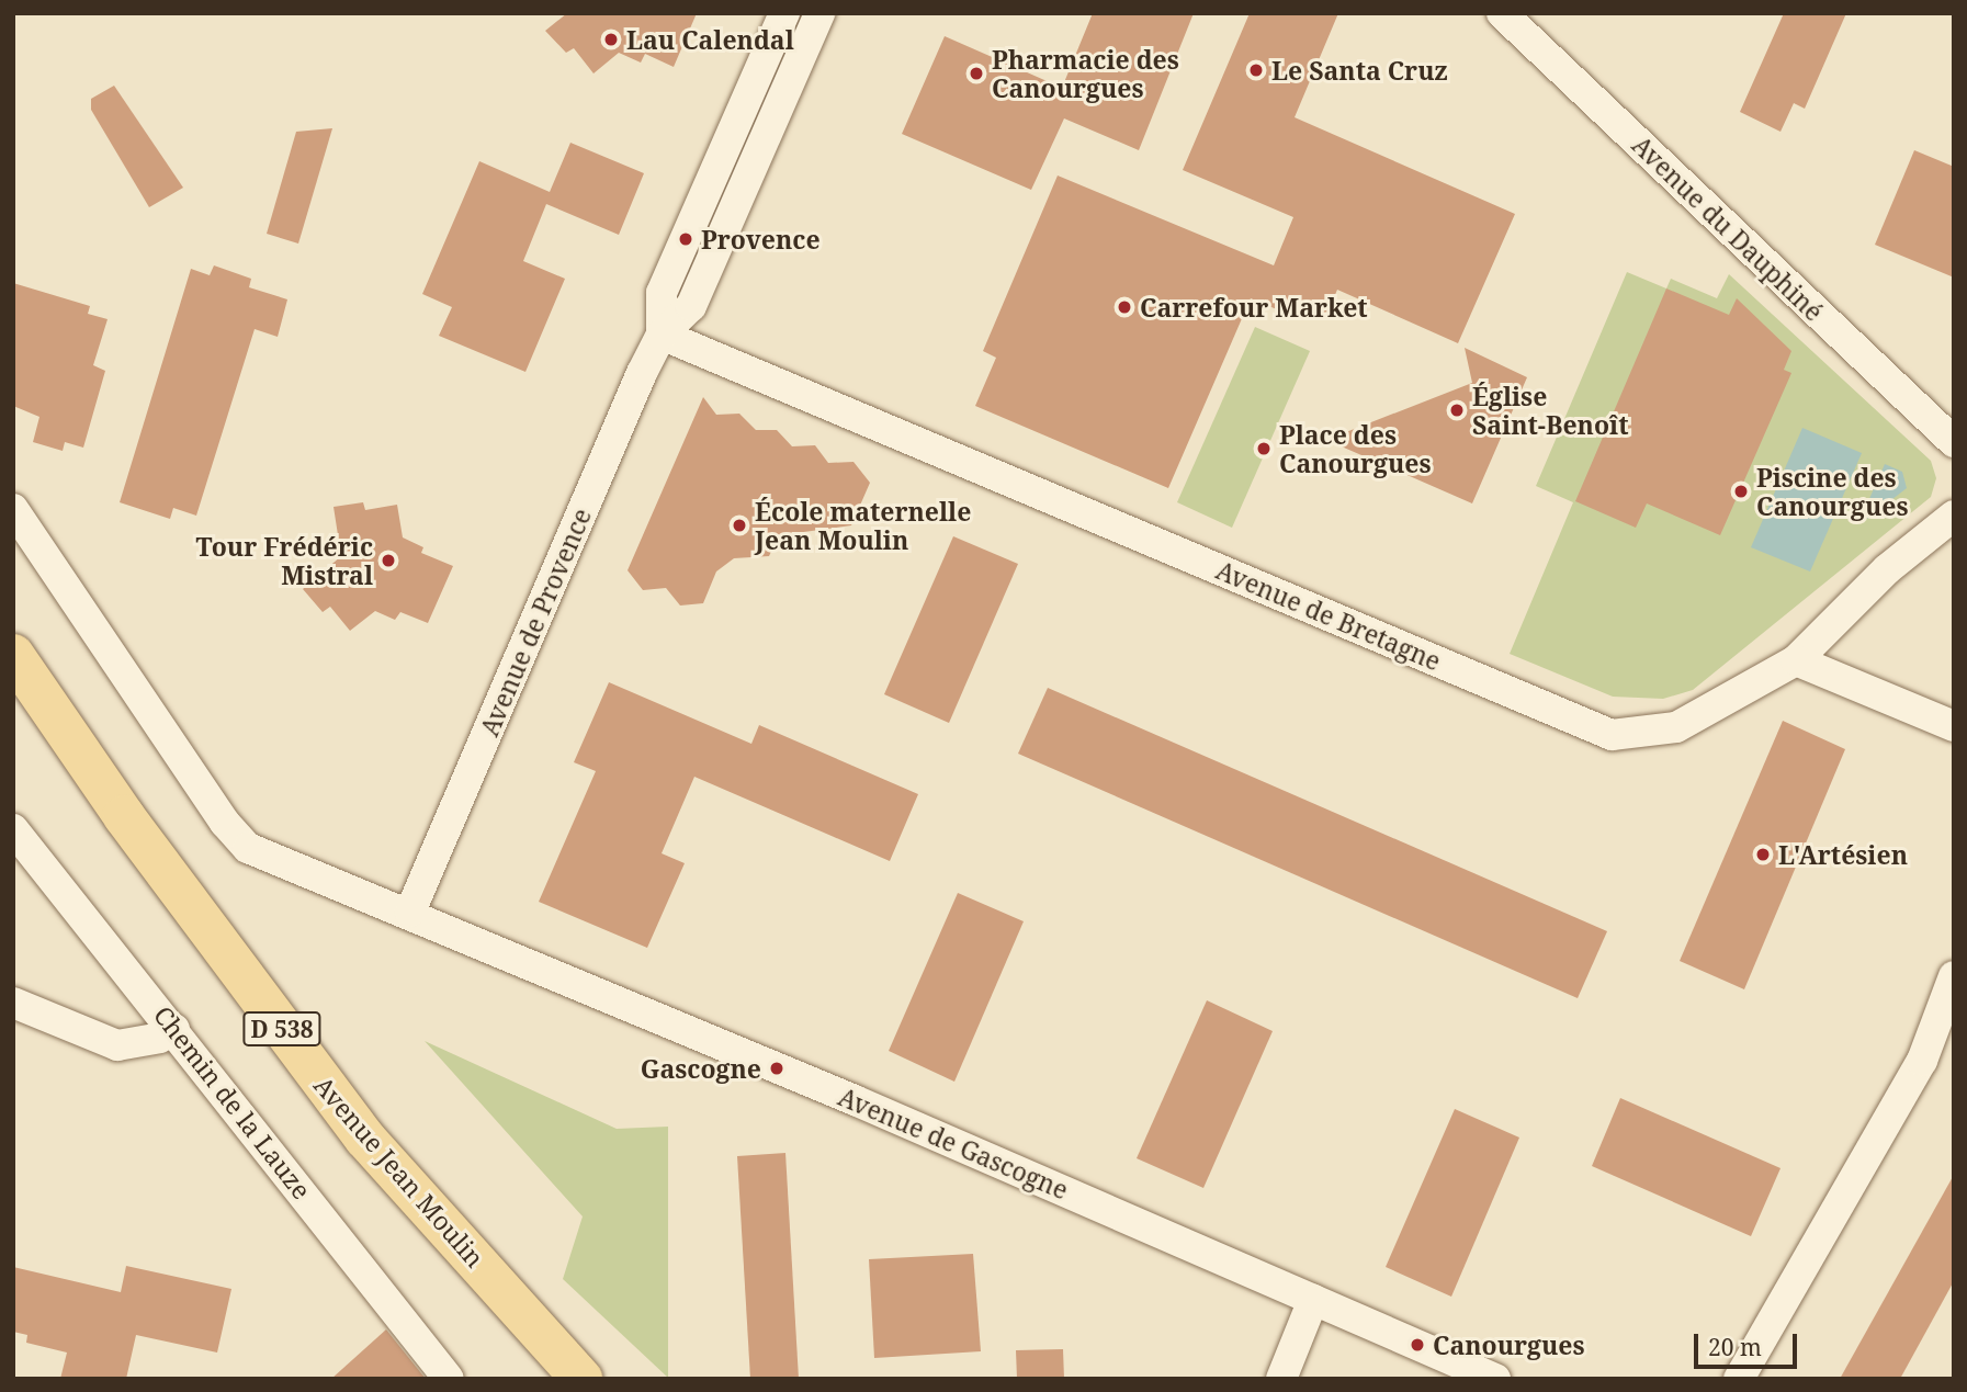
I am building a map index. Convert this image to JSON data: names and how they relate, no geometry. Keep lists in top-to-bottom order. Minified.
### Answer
{"streets":{"main road":["D 538","Avenue Jean Moulin"],"street":["Avenue du Dauphiné","Avenue de Bretagne","Avenue de Provence","Chemin de la Lauze","Avenue de Gascogne"]},"crossings":[["Avenue de Bretagne","Avenue de Provence"],["Avenue de Provence","Avenue de Gascogne"]],"places":["Lau Calendal","Le Santa Cruz","Pharmacie des Canourgues","Provence","Carrefour Market","Église Saint-Benoît","Place des Canourgues","Piscine des Canourgues","École maternelle Jean Moulin","Tour Frédéric Mistral","L'Artésien","Gascogne","Canourgues"],"scale_bar":"20 m"}
